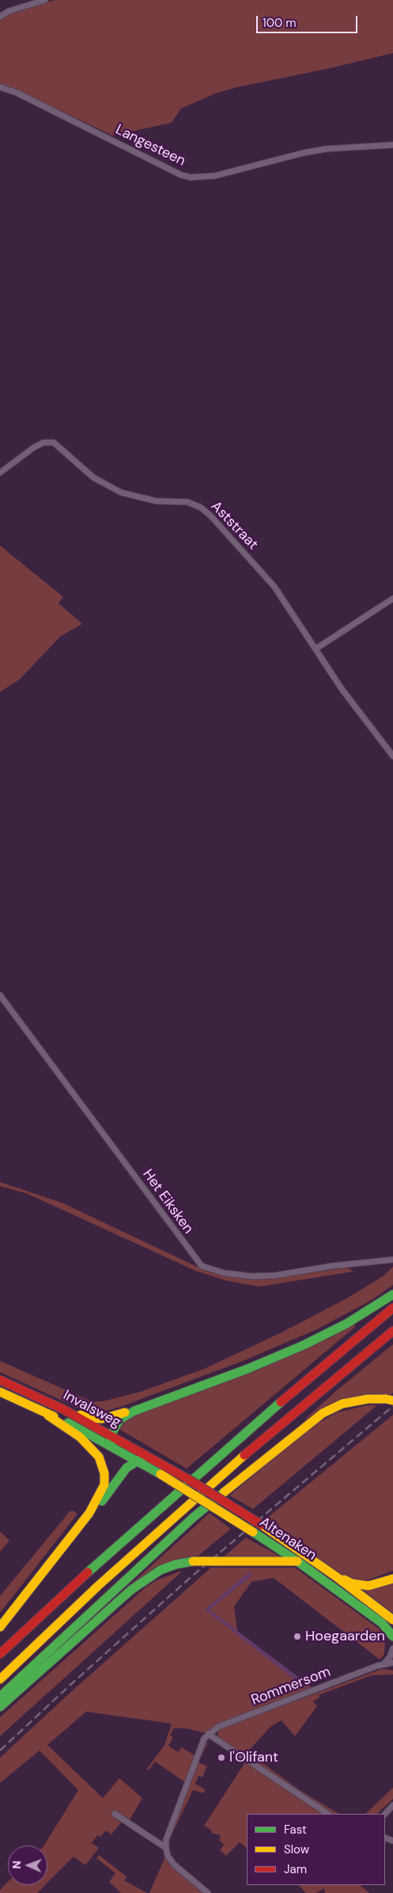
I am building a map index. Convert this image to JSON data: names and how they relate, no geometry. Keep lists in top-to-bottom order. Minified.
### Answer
{"streets":{"highway":["Invalsweg","Altenaken"],"street":["Langesteen","Aststraat","Het Eiksken","Rommersom"]},"crossings":[["Invalsweg","Altenaken"]],"places":["Hoegaarden","l'Olifant"],"legend":["Fast","Slow","Jam"],"scale_bar":"100 m","north":"left"}
